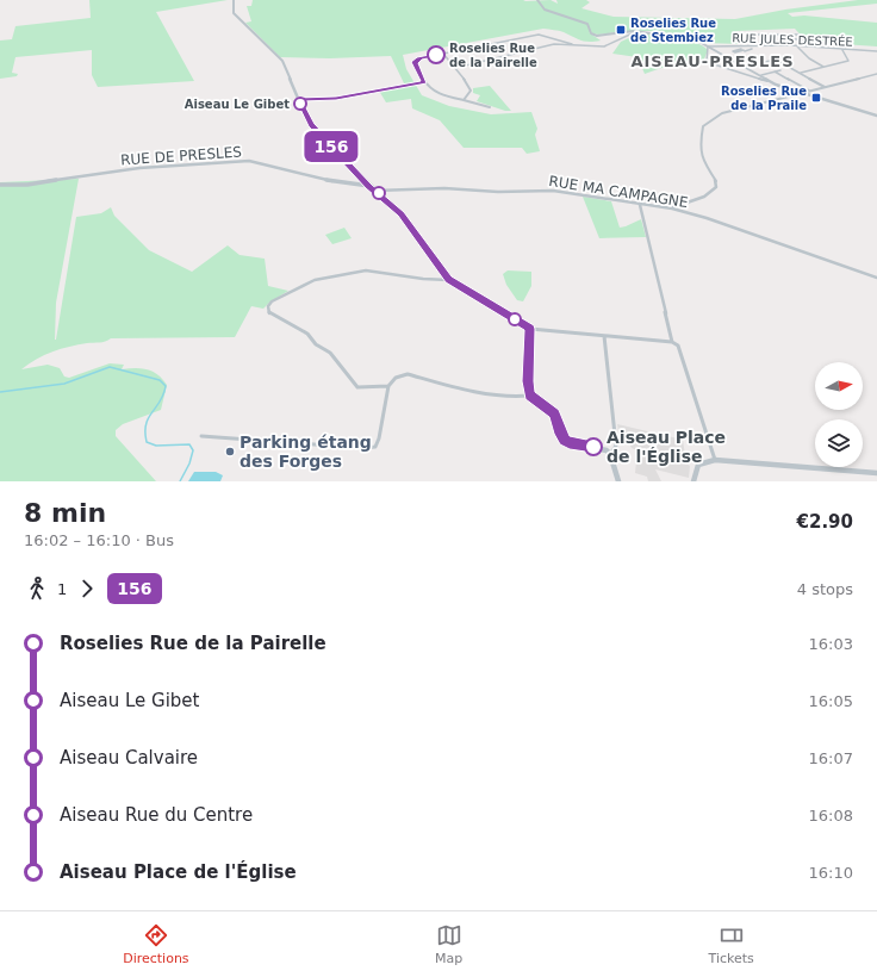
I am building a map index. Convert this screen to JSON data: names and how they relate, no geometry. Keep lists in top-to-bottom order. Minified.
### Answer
{"streets":{"street":["RUE JULES DESTRÉE","RUE DE PRESLES","RUE MA CAMPAGNE"]},"districts":["AISEAU-PRESLES"],"places":{"transit":["Roselies Rue de Stembiez","Roselies Rue de la Praile"],"other":["Roselies Rue de la Pairelle","Aiseau Le Gibet","Aiseau Place de l'Église","Parking étang des Forges"]},"lines":["bus line 156"],"north":"right","page":{"on_map":"156","heading":["8 min","16:02 – 16:10 · Bus","€2.90"],"legs":["1","156","4 stops"],"list":[{"name":"Roselies Rue de la Pairelle","value":"16:03"},{"name":"Aiseau Le Gibet","value":"16:05"},{"name":"Aiseau Calvaire","value":"16:07"},{"name":"Aiseau Rue du Centre","value":"16:08"},{"name":"Aiseau Place de l'Église","value":"16:10"}],"tabs":["Directions","Map","Tickets"]}}
